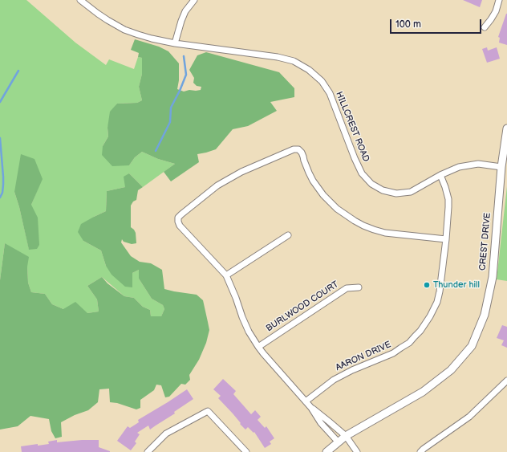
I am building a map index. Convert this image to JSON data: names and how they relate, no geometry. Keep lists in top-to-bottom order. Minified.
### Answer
{"streets":{"street":["HILLCREST ROAD","CREST DRIVE","BURLWOOD COURT","AARON DRIVE"]},"crossings":[["HILLCREST ROAD","CREST DRIVE"],["HILLCREST ROAD","AARON DRIVE"]],"places":["Thunder hill"],"scale_bar":"100 m"}
